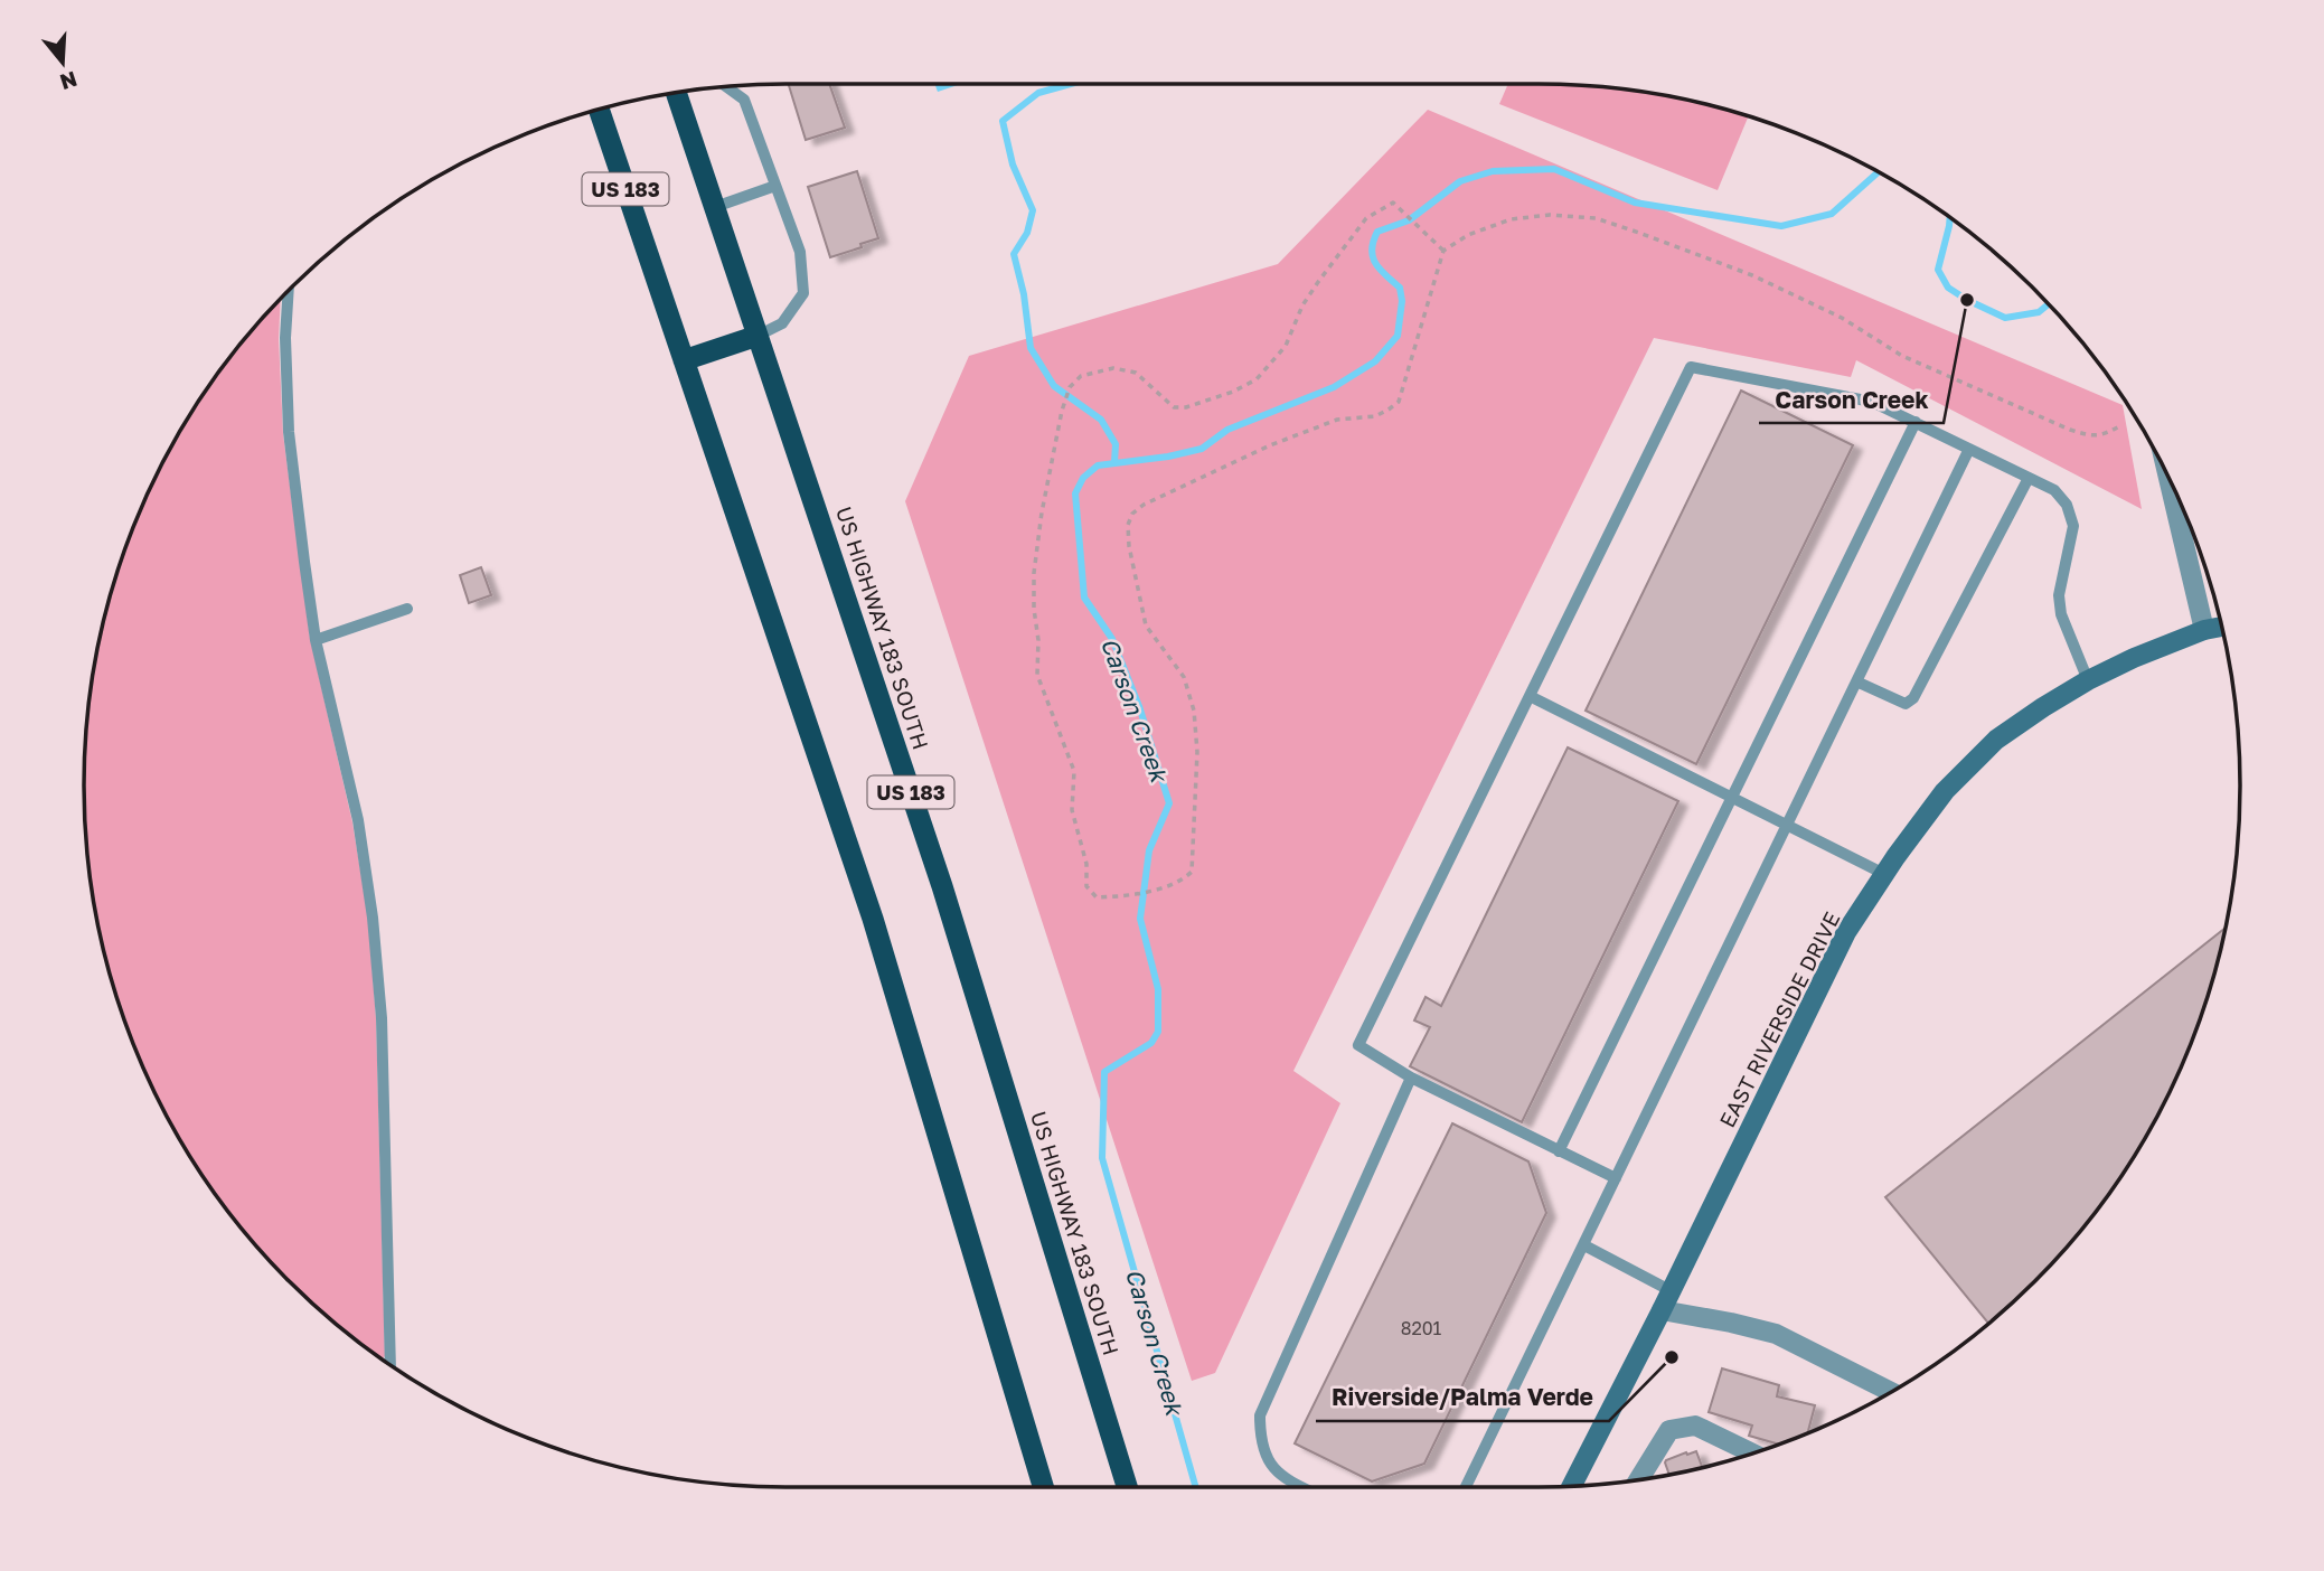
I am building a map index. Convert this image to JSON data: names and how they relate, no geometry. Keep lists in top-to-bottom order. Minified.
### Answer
{"streets":{"highway":["US 183","US HIGHWAY 183 SOUTH"],"main road":["EAST RIVERSIDE DRIVE"]},"water":["Carson Creek"],"places":["Carson Creek","Riverside/Palma Verde"],"house_numbers":["8201"],"north":"bottom"}
